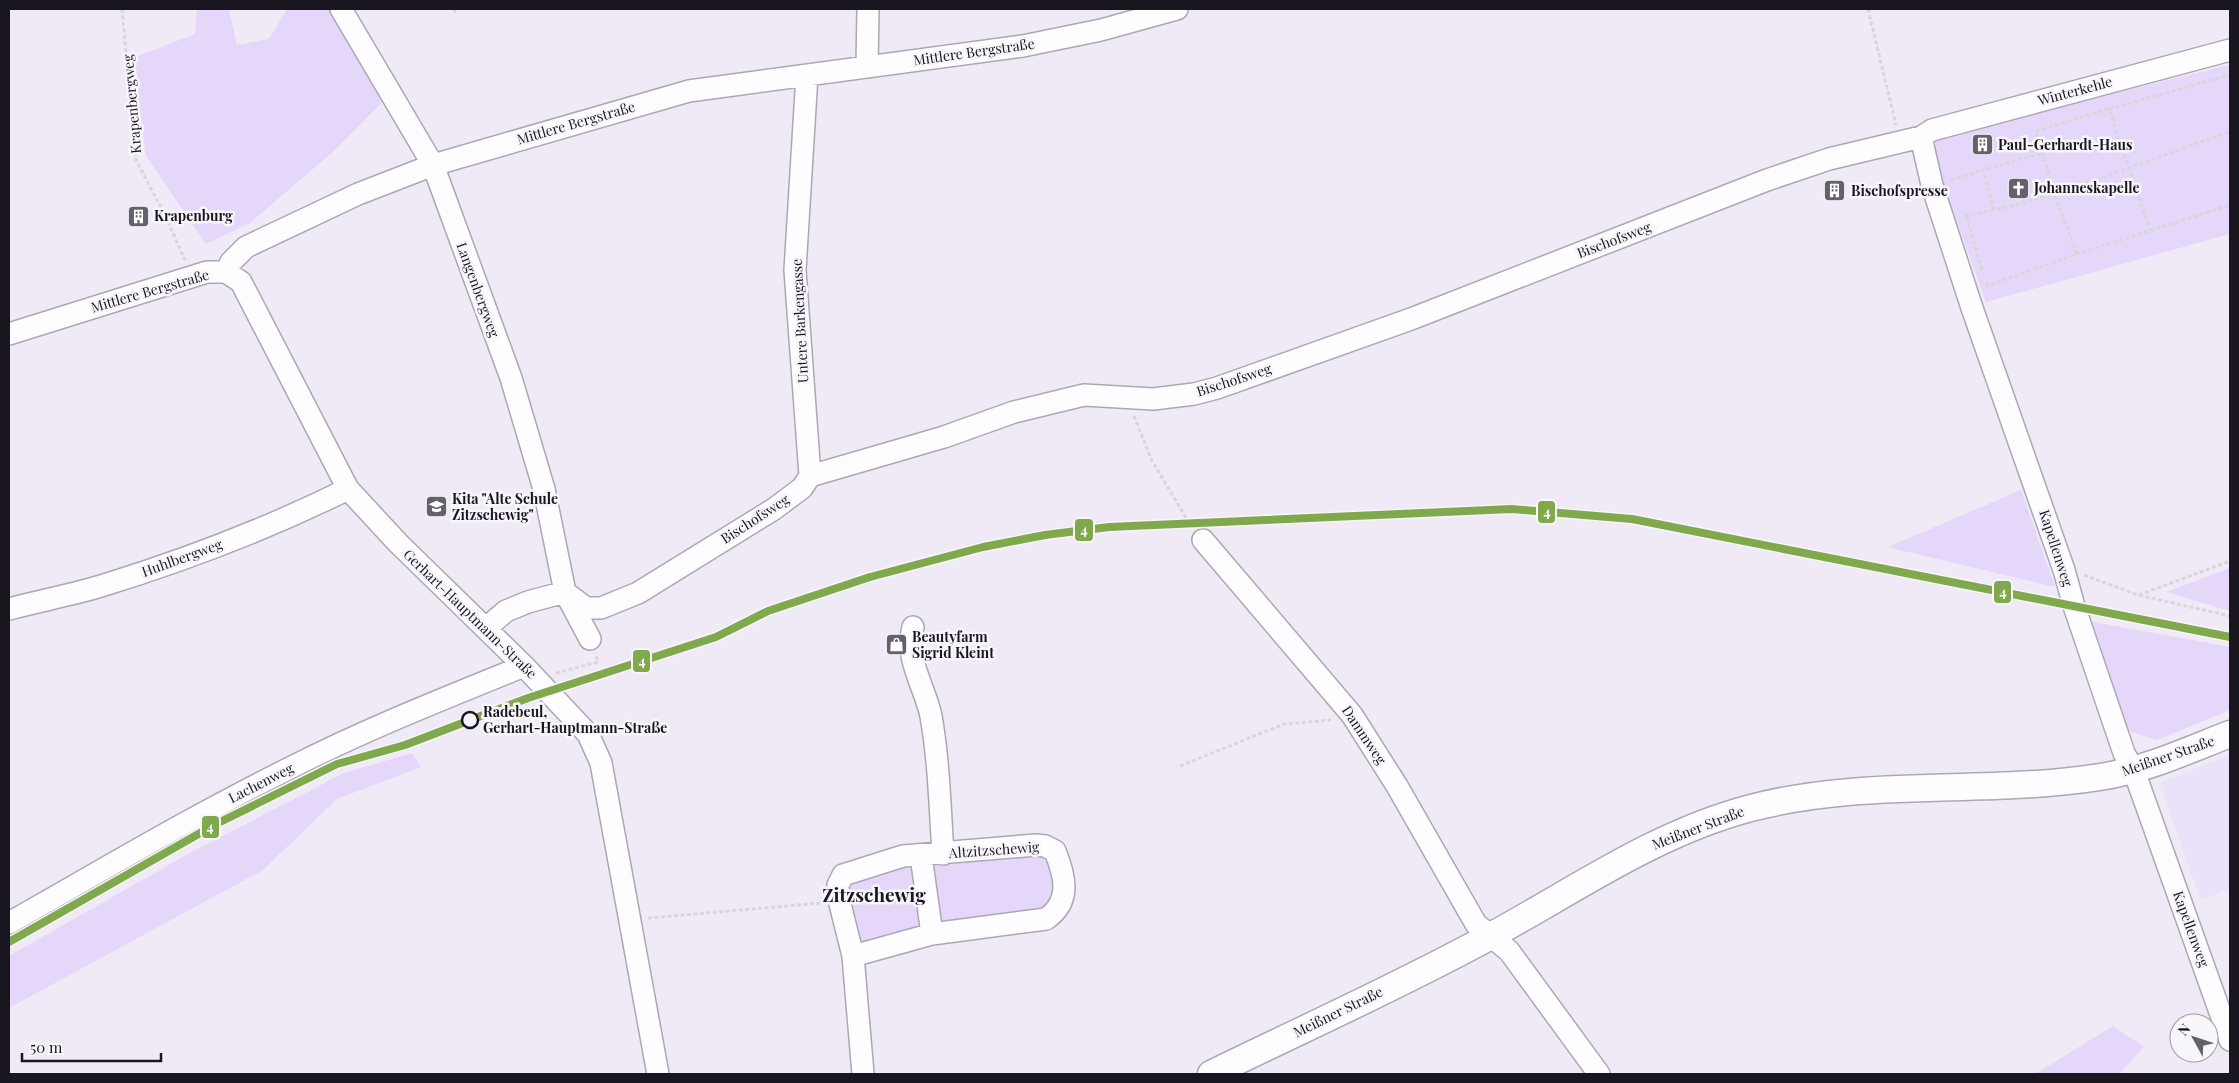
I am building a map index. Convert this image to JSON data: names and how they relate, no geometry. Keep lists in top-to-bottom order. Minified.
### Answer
{"streets":{"main road":["Meißner Straße"],"street":["Mittlere Bergstraße","Winterkehle","Bischofsweg","Langenbergweg","Untere Barkengasse","Kapellenweg","Huhlbergweg","Gerhart-Hauptmann-Straße","Dammweg","Lachenweg","Altzitzschewig"],"path":["Krapenbergweg"]},"crossings":[["Mittlere Bergstraße","Krapenbergweg"],["Mittlere Bergstraße","Langenbergweg"],["Mittlere Bergstraße","Untere Barkengasse"],["Mittlere Bergstraße","Gerhart-Hauptmann-Straße"],["Winterkehle","Bischofsweg"],["Winterkehle","Kapellenweg"],["Bischofsweg","Langenbergweg"],["Bischofsweg","Untere Barkengasse"],["Bischofsweg","Kapellenweg"],["Kapellenweg","Meißner Straße"],["Huhlbergweg","Gerhart-Hauptmann-Straße"],["Gerhart-Hauptmann-Straße","Lachenweg"],["Dammweg","Meißner Straße"]],"districts":["Zitzschewig"],"places":{"building":["Paul-Gerhardt-Haus","Bischofspresse","Krapenburg"],"church":["Johanneskapelle"],"school or university":["Kita \"Alte Schule Zitzschewig\""],"shop":["Beautyfarm Sigrid Kleint"],"other":["Radebeul, Gerhart-Hauptmann-Straße"]},"lines":["transit line 4"],"scale_bar":"50 m","north":"top left"}
